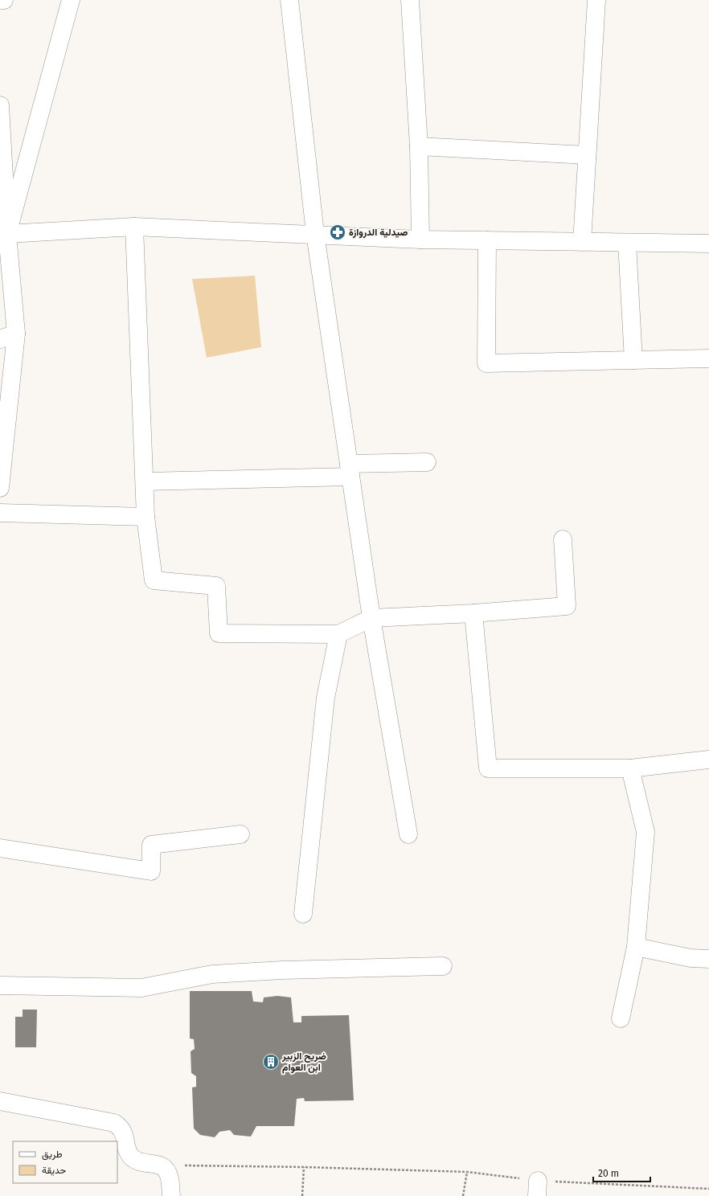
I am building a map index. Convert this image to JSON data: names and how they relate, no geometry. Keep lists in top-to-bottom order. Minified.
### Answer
{"places":{"pharmacy":["صيدلية الدروازة"],"building":["ضريح الزبير ابن العوام"]},"legend":["طريق","حديقة"],"scale_bar":"20 m"}
